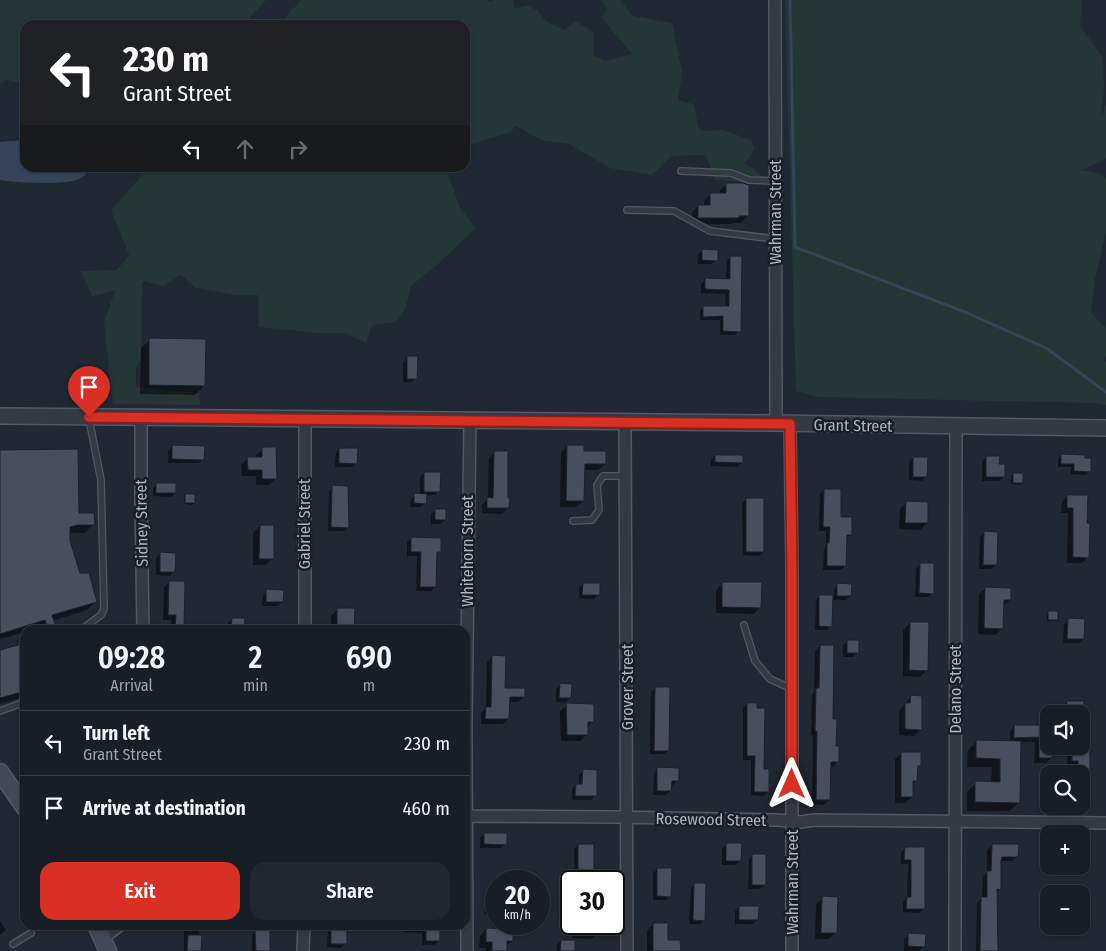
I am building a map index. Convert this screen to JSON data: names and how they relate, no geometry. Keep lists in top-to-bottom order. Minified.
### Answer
{"streets":{"street":["Wahrman Street","Grant Street","Sidney Street","Gabriel Street","Whitehorn Street","Grover Street","Delano Street","Rosewood Street"]},"crossings":[["Wahrman Street","Grant Street"],["Wahrman Street","Rosewood Street"],["Grant Street","Sidney Street"],["Grant Street","Gabriel Street"],["Grant Street","Whitehorn Street"],["Grant Street","Grover Street"],["Grant Street","Delano Street"],["Grover Street","Rosewood Street"],["Delano Street","Rosewood Street"]],"page":{"turn":["230 m","Grant Street"],"eta":["09:28","Arrival","2","min","690","m"],"map_buttons":["+","−"],"list":[{"name":"Turn left","note":"Grant Street","value":"230 m"},{"name":"Arrive at destination","value":"460 m"}],"buttons":["Exit","Share"],"speed":"20 km/h","limit":"30"}}
